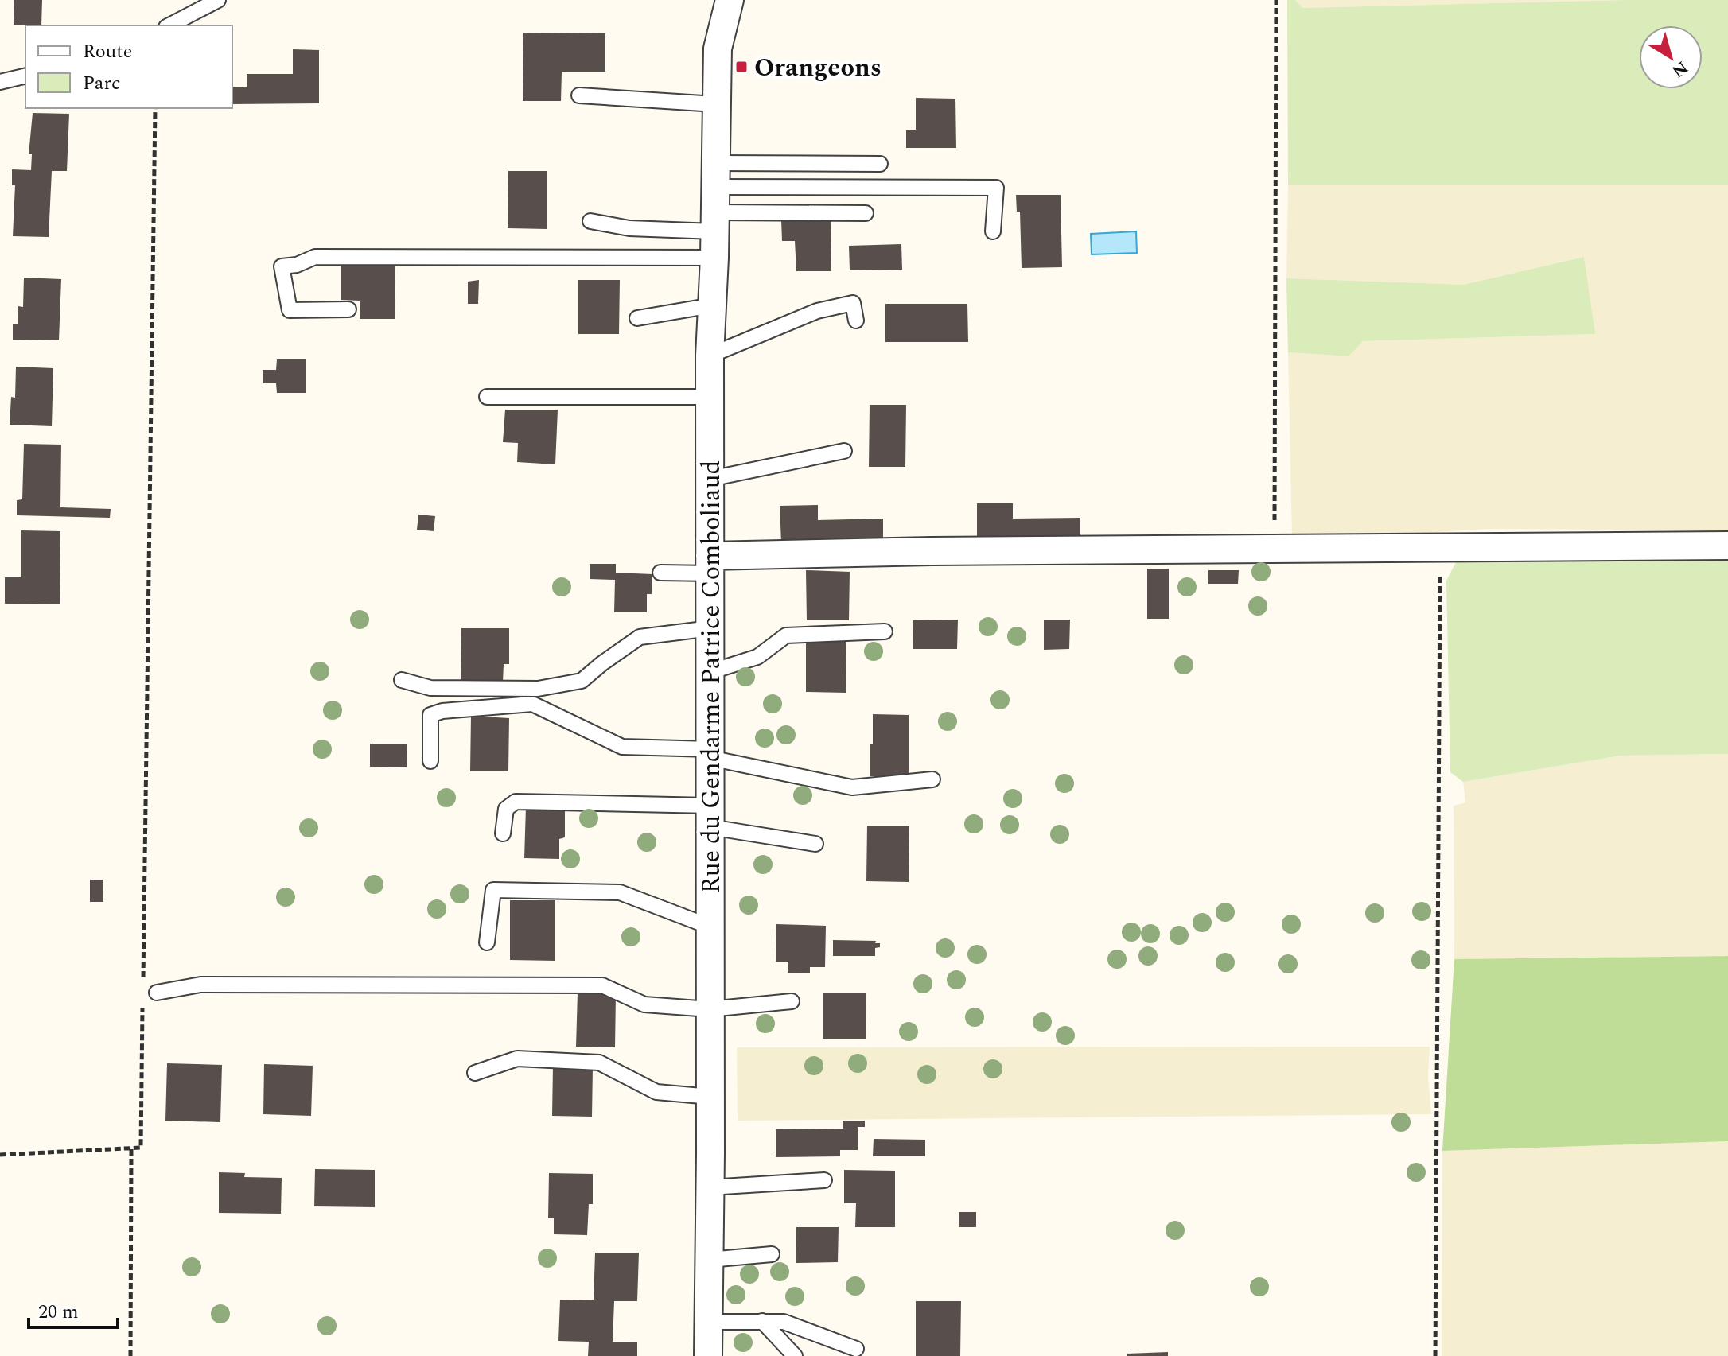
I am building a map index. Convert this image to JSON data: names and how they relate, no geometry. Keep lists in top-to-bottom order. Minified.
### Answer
{"streets":{"street":["Rue du Gendarme Patrice Comboliaud"]},"places":{"transit":["Orangeons"]},"legend":["Route","Parc"],"scale_bar":"20 m","north":"bottom right"}
